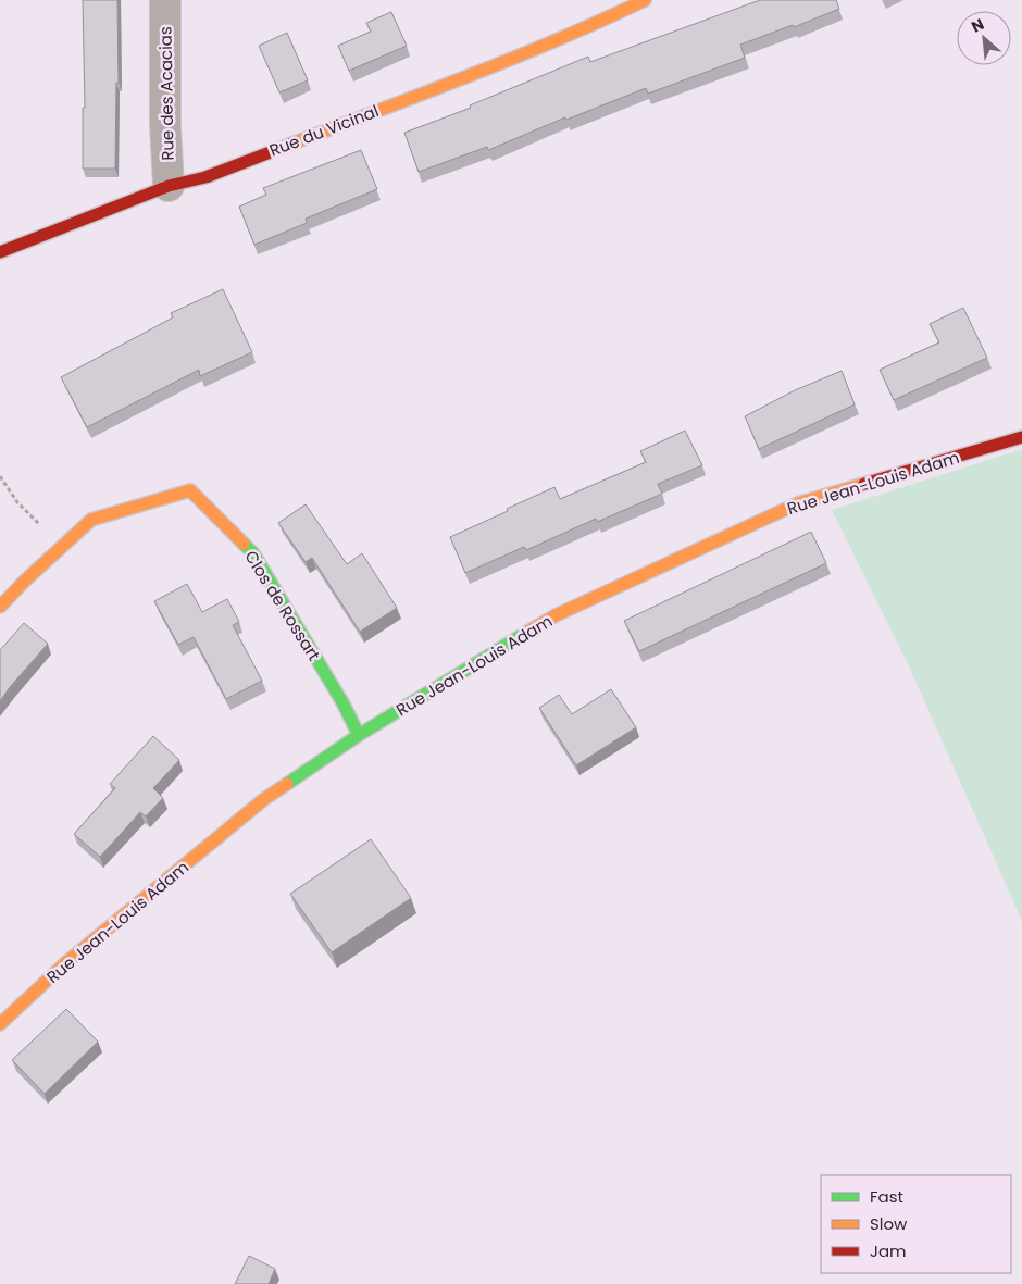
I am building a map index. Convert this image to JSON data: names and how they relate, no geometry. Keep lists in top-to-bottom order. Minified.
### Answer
{"streets":{"street":["Rue des Acacias","Rue du Vicinal","Rue Jean-Louis Adam","Clos de Rossart"]},"crossings":[["Rue des Acacias","Rue du Vicinal"],["Rue Jean-Louis Adam","Clos de Rossart"]],"legend":["Fast","Slow","Jam"],"north":"top left"}
